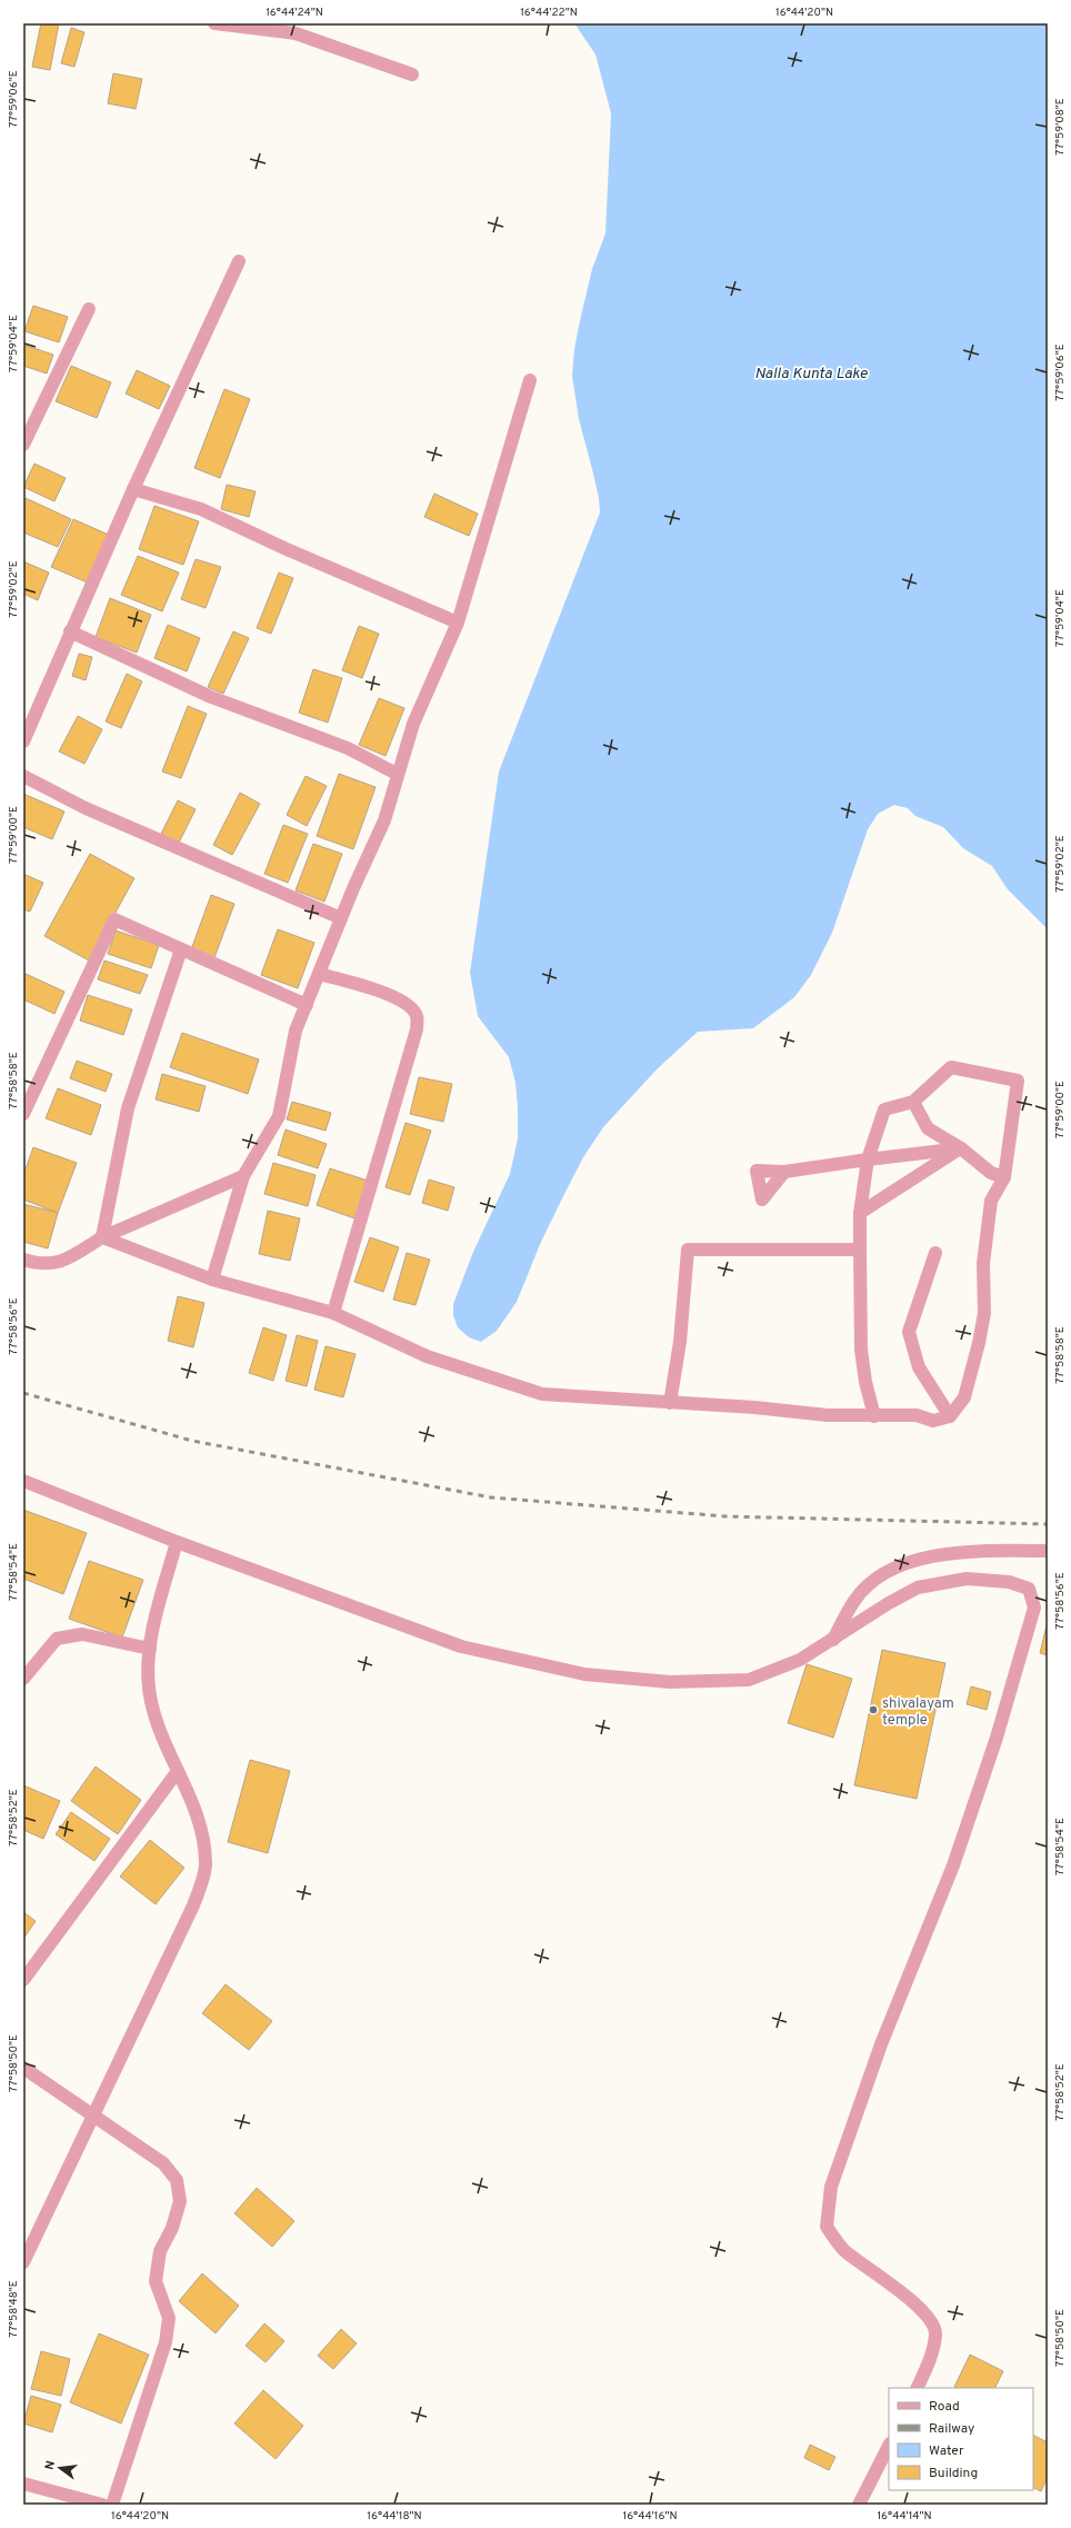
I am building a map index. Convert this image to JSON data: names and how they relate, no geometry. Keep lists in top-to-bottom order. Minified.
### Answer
{"water":["Nalla Kunta Lake"],"places":["shivalayam temple"],"legend":["Road","Railway","Water","Building"],"north":"left","coordinates":["16°44'24\"N","16°44'22\"N","16°44'20\"N","77°59'06\"E","77°59'08\"E","77°59'04\"E","77°59'02\"E","77°59'00\"E","77°58'58\"E","77°58'56\"E","77°58'54\"E","77°58'52\"E","77°58'50\"E","77°58'48\"E","16°44'18\"N","16°44'16\"N","16°44'14\"N"]}
